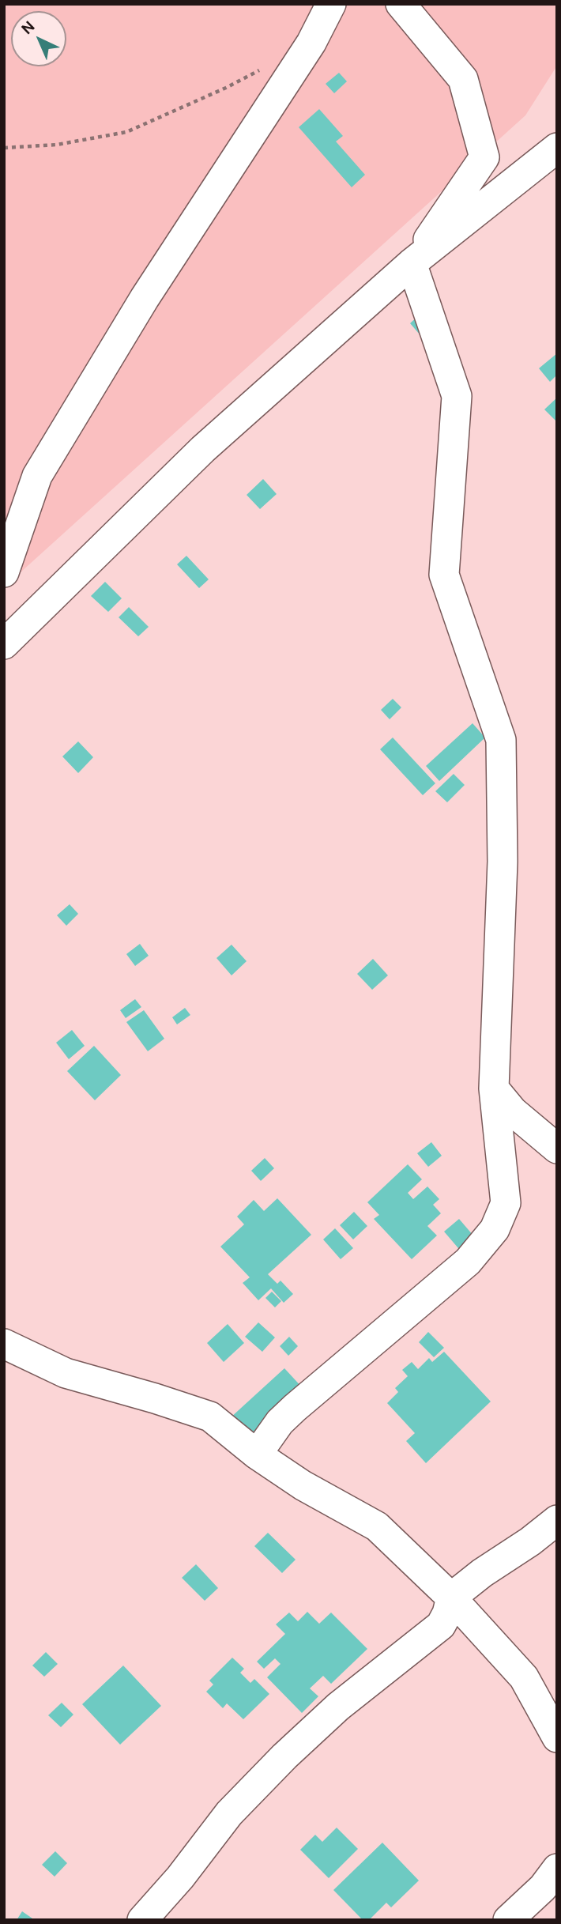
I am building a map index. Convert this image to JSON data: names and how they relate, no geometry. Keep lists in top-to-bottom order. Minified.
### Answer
{"north":"top left"}
